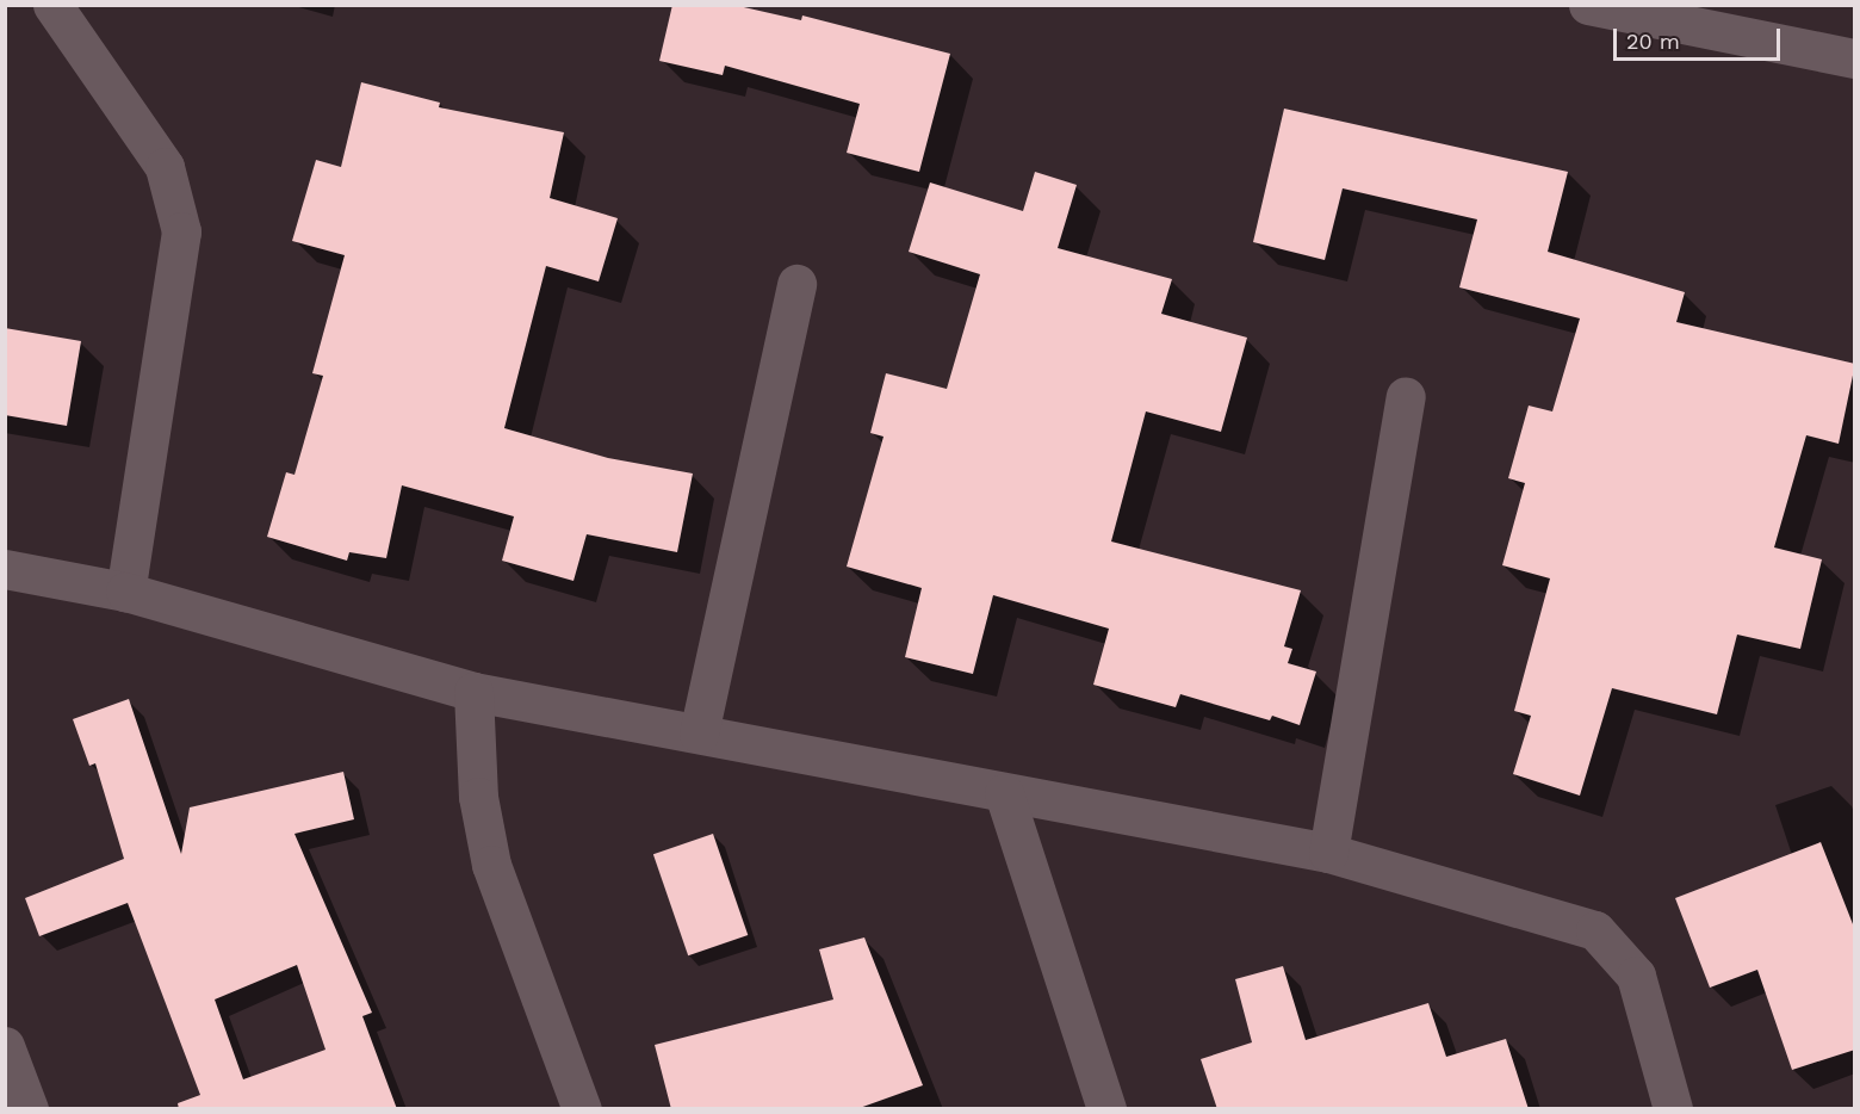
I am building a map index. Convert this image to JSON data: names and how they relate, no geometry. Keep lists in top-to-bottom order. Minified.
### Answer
{"scale_bar":"20 m"}
